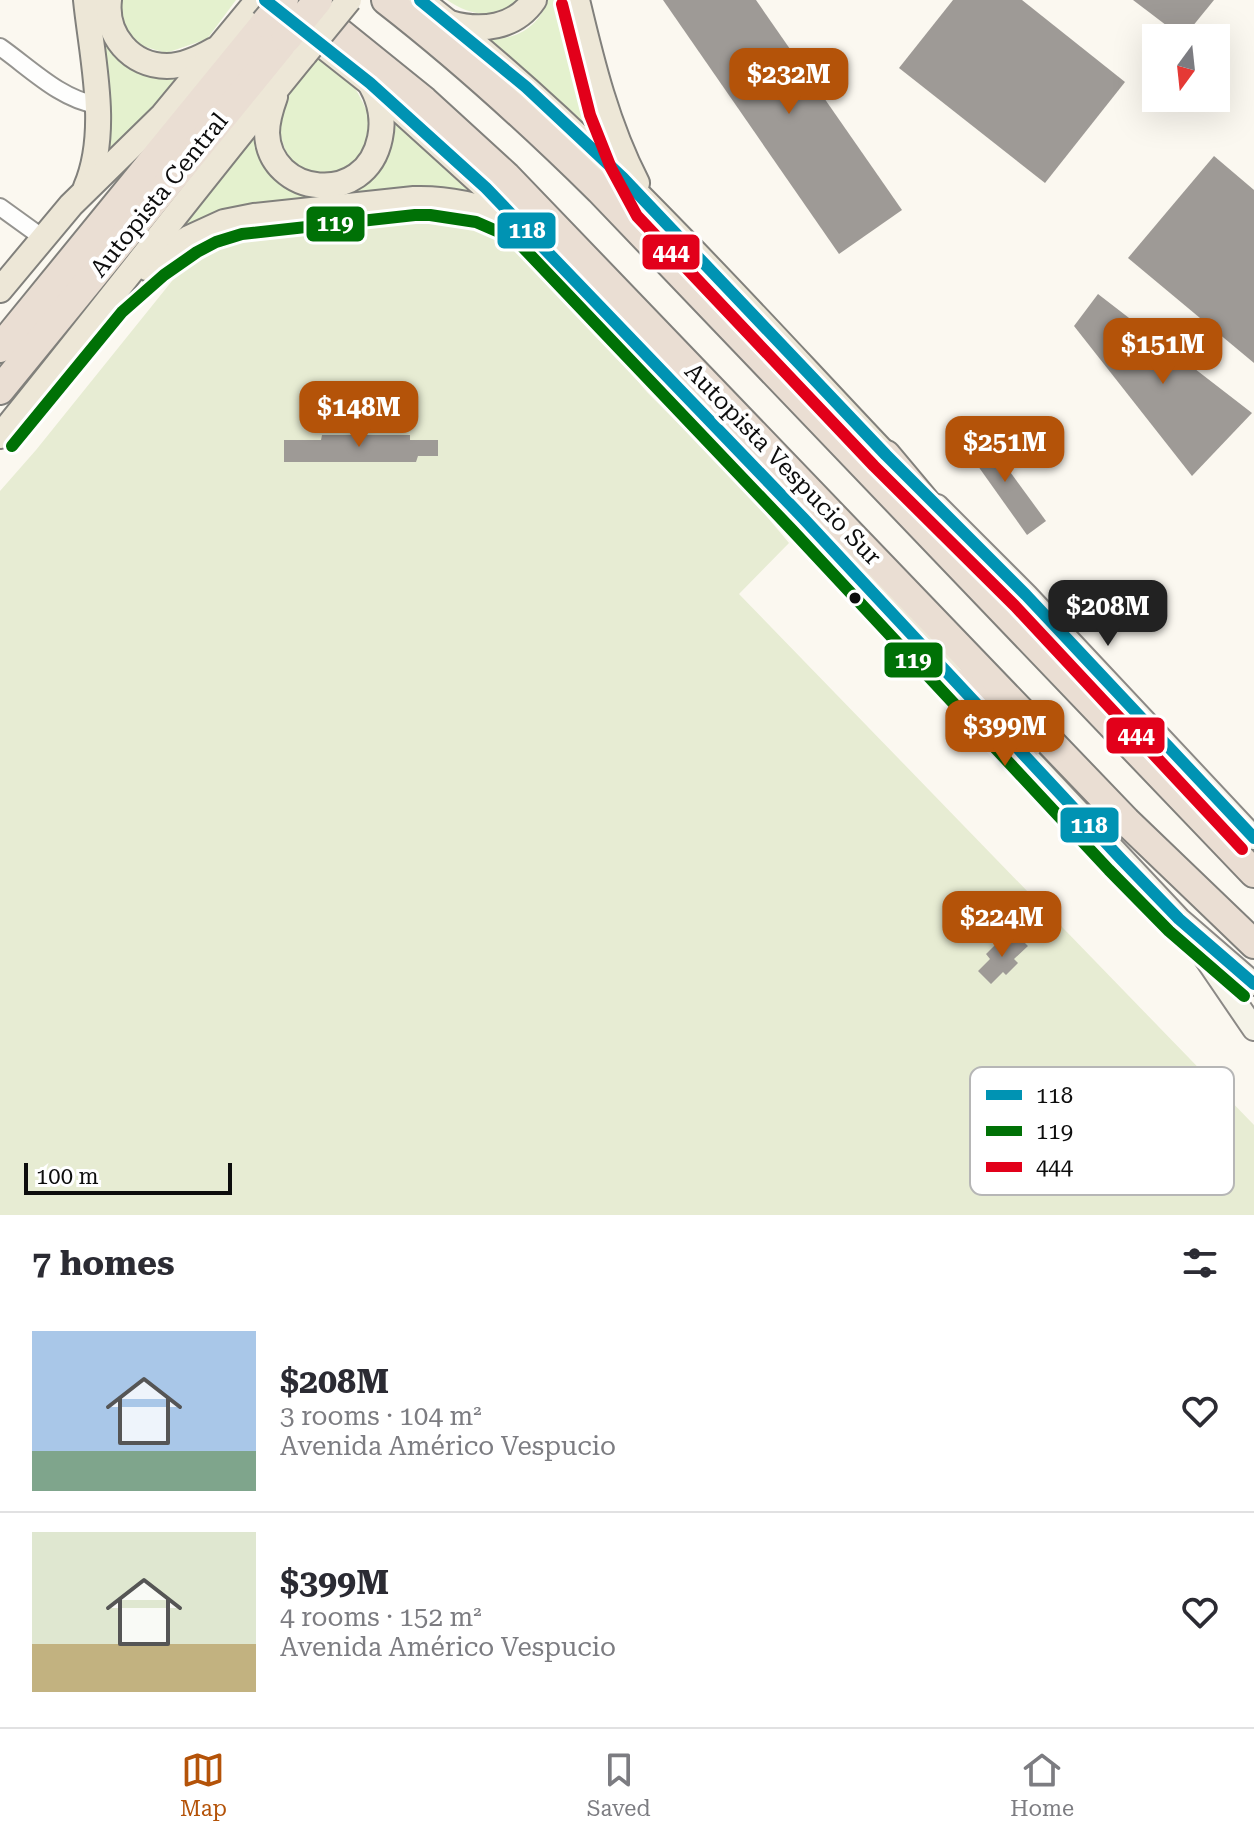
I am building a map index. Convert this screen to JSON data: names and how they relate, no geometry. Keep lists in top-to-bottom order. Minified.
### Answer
{"streets":{"highway":["Autopista Central","Autopista Vespucio Sur"]},"lines":["transit line 118","transit line 444","transit line 119"],"legend":["118","119","444"],"scale_bar":"100 m","north":"bottom","page":{"price":["$232M","$151M","$148M","$251M","$208M","$399M","$224M"],"scale":"100 m","heading":"7 homes","list":[{"name":"$208M","note":"3 rooms · 104 m² · Avenida Américo Vespucio"},{"name":"$399M","note":"4 rooms · 152 m² · Avenida Américo Vespucio"}],"tabs":["Map","Saved","Home"]}}
